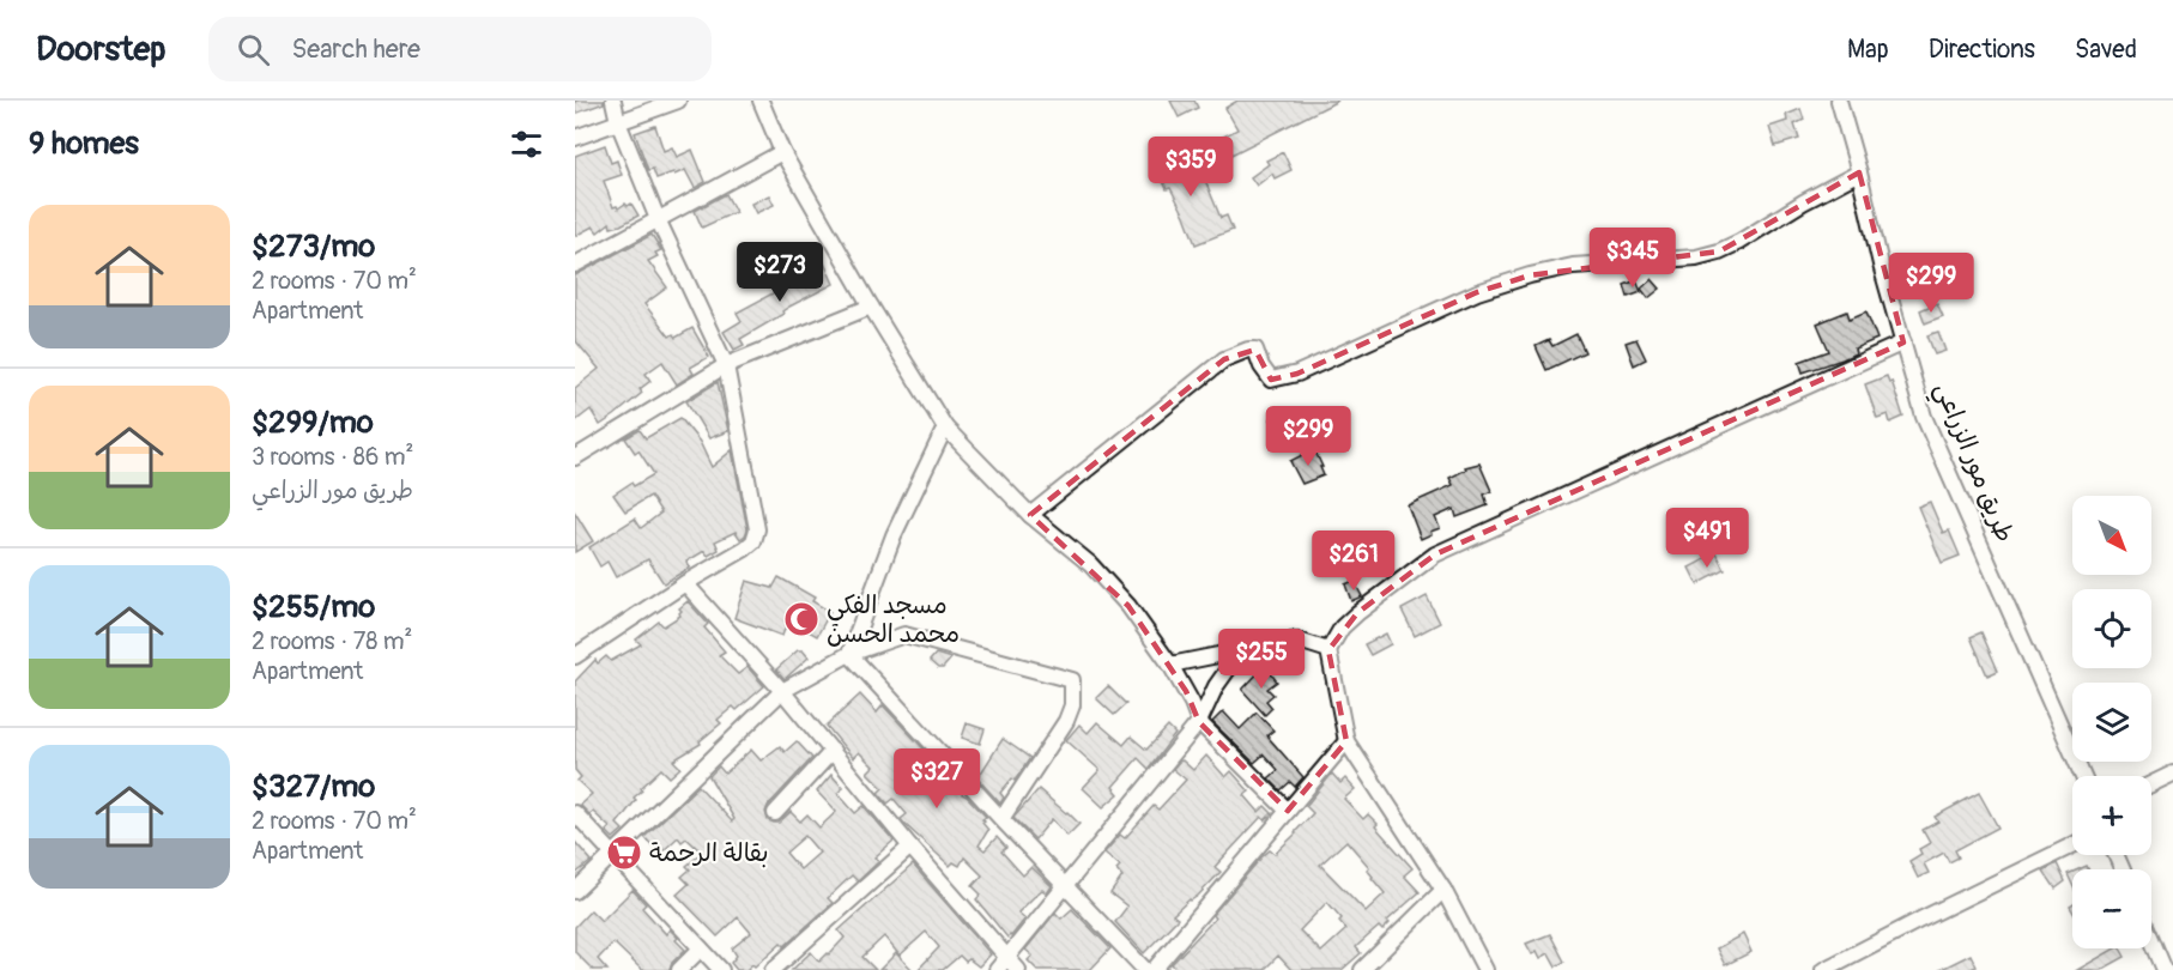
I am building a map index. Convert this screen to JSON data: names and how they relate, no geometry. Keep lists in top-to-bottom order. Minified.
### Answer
{"streets":{"street":["طريق مور الزراعي"]},"places":{"mosque":["مسجد الفكي محمد الحسن"],"supermarket":["بقالة الرحمة"]},"north":"bottom right","page":{"header":"Doorstep","search":"Search here","nav":["Map","Directions","Saved"],"heading":"9 homes","price":["$359","$345","$273","$299","$299","$491","$261","$255","$327"],"list":[{"name":"$273/mo","note":"2 rooms · 70 m² · Apartment"},{"name":"$299/mo","note":"3 rooms · 86 m² · طريق مور الزراعي"},{"name":"$255/mo","note":"2 rooms · 78 m² · Apartment"},{"name":"$327/mo","note":"2 rooms · 70 m² · Apartment"}],"map_buttons":["+","−"]}}
